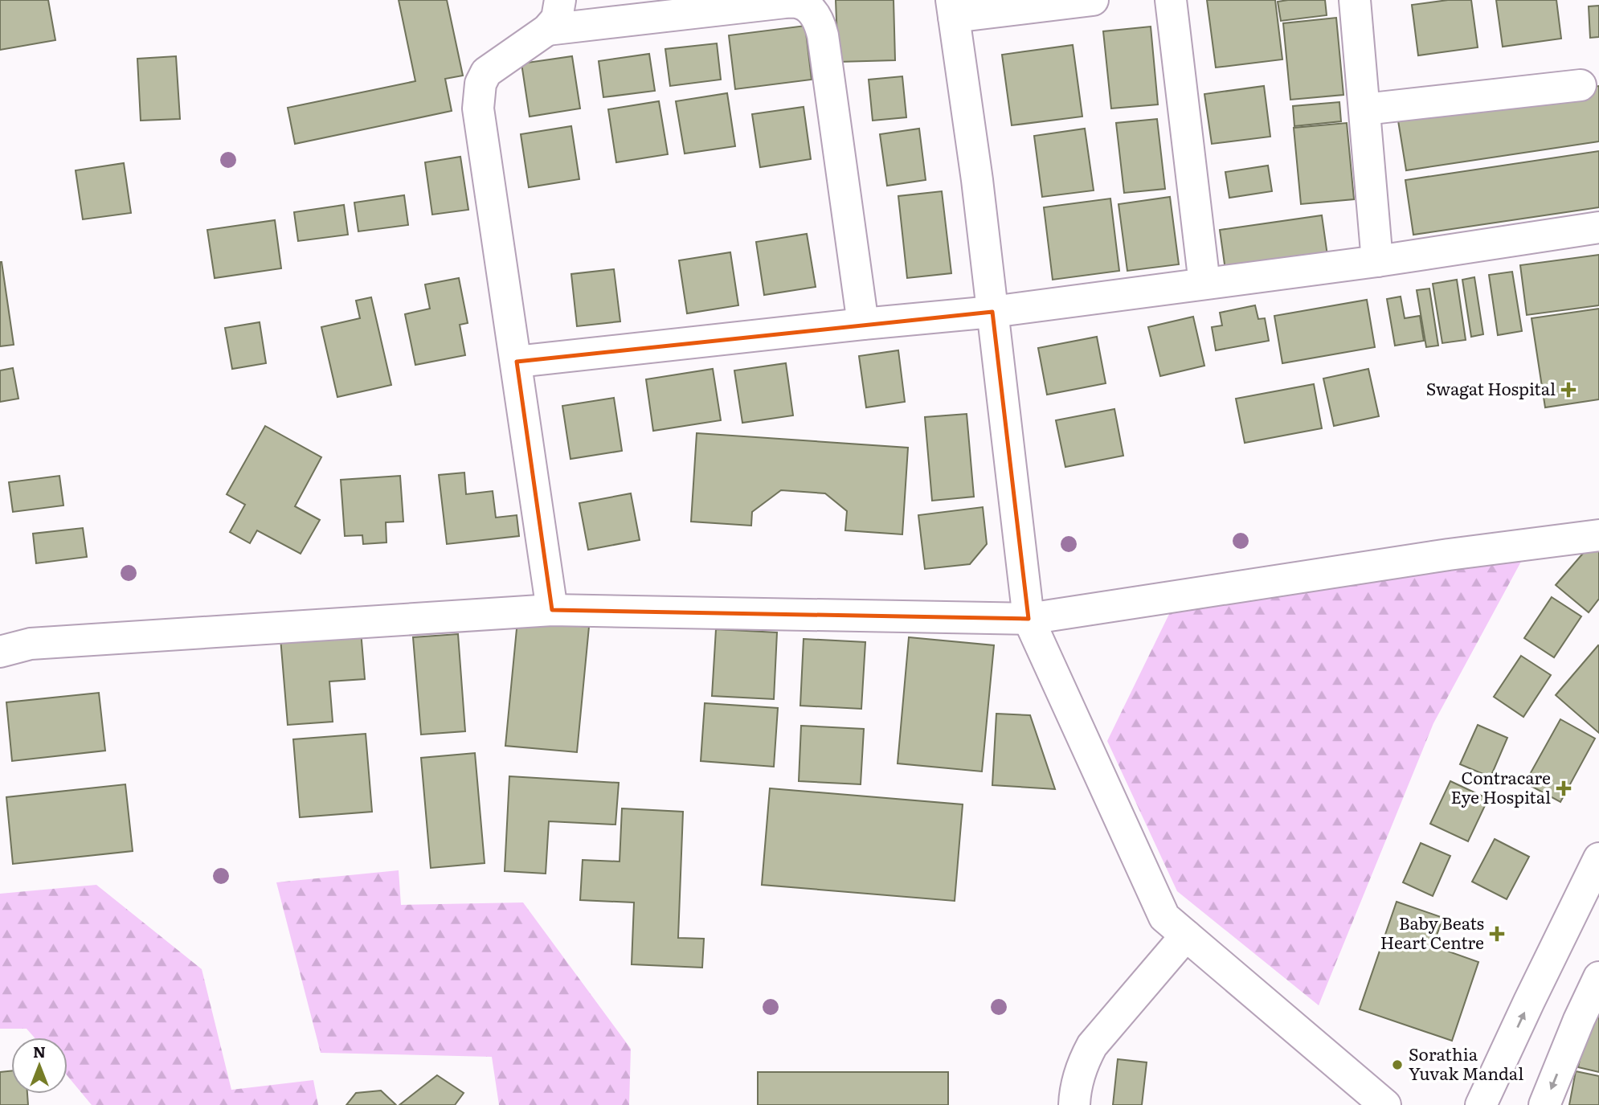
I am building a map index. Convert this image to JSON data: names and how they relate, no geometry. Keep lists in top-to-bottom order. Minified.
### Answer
{"places":{"health":["Swagat Hospital","Contracare Eye Hospital","Baby Beats Heart Centre"],"other":["Sorathia Yuvak Mandal"]},"north":"top"}
